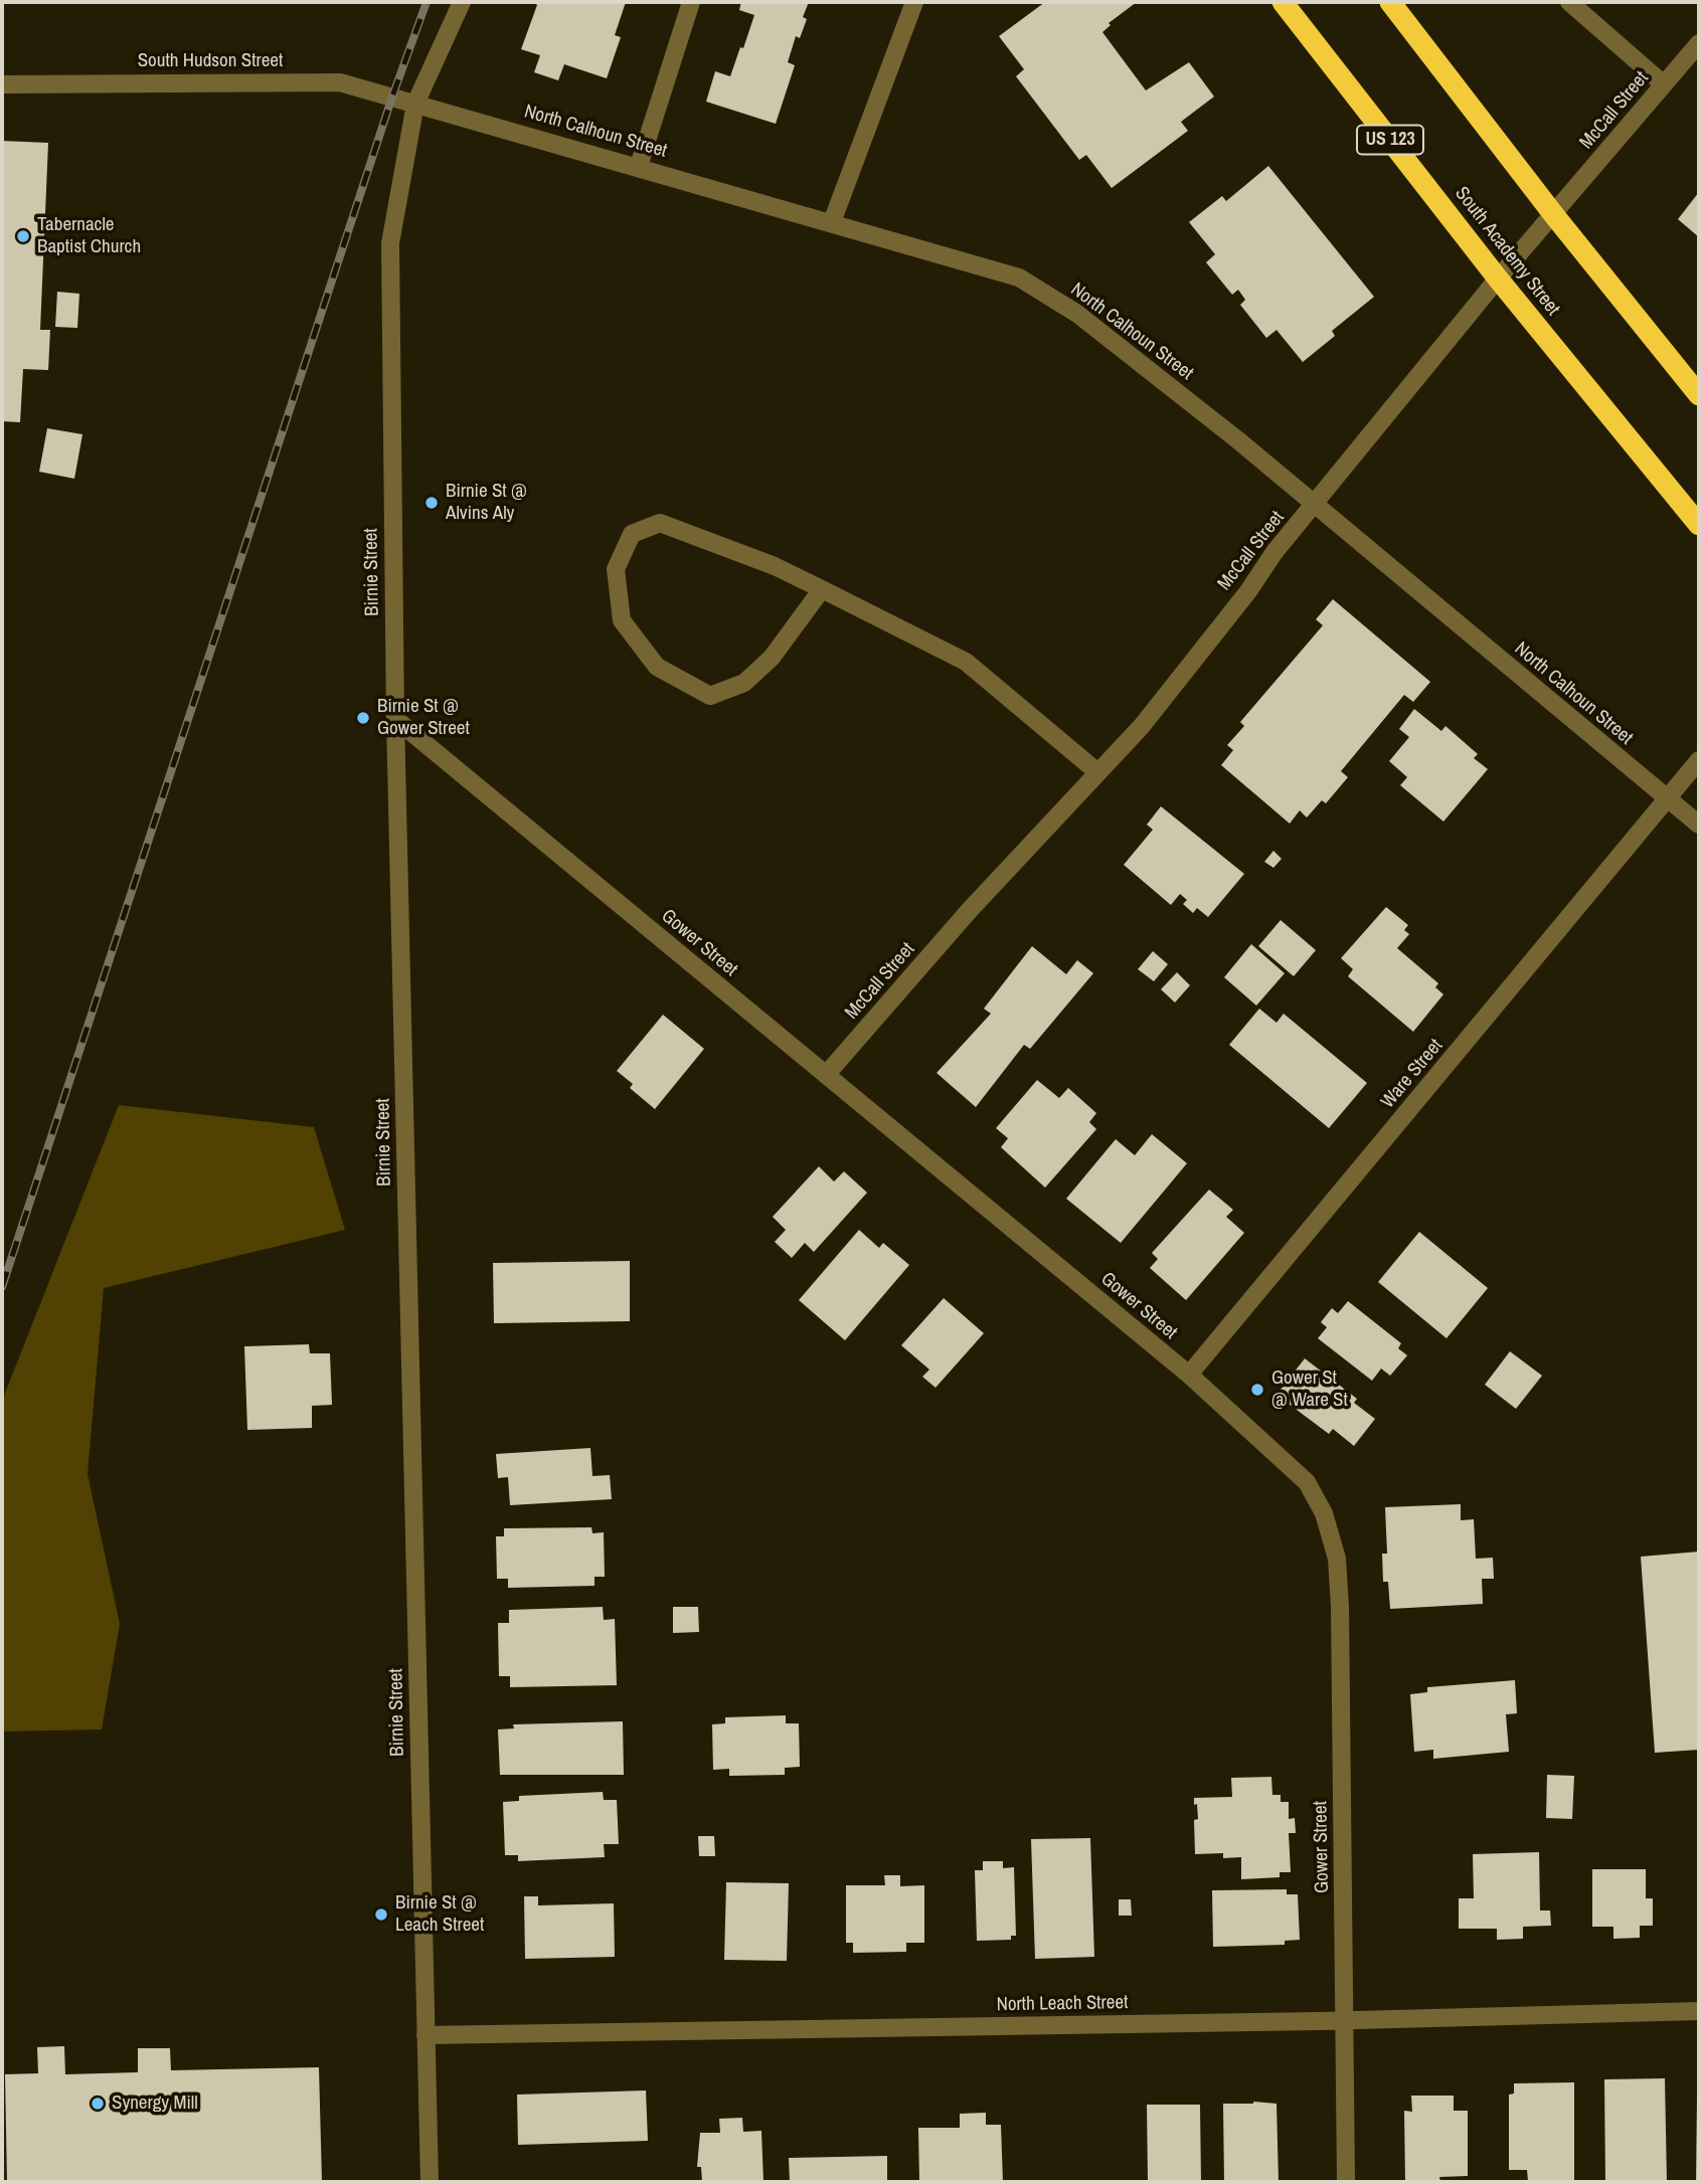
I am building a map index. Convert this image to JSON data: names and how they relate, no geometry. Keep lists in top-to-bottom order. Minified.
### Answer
{"streets":{"highway":["US 123","South Academy Street"],"street":["South Hudson Street","McCall Street","North Calhoun Street","Birnie Street","Gower Street","Ware Street","North Leach Street"]},"crossings":[["South Hudson Street","North Calhoun Street"],["South Hudson Street","Birnie Street"],["McCall Street","North Calhoun Street"],["McCall Street","South Academy Street"],["McCall Street","Gower Street"],["North Calhoun Street","Birnie Street"],["North Calhoun Street","Ware Street"],["Birnie Street","Gower Street"],["Birnie Street","North Leach Street"],["Gower Street","Ware Street"],["Gower Street","North Leach Street"]],"places":["Tabernacle Baptist Church","Birnie St @ Alvins Aly","Birnie St @ Gower Street","Gower St @ Ware St","Birnie St @ Leach Street","Synergy Mill"]}
